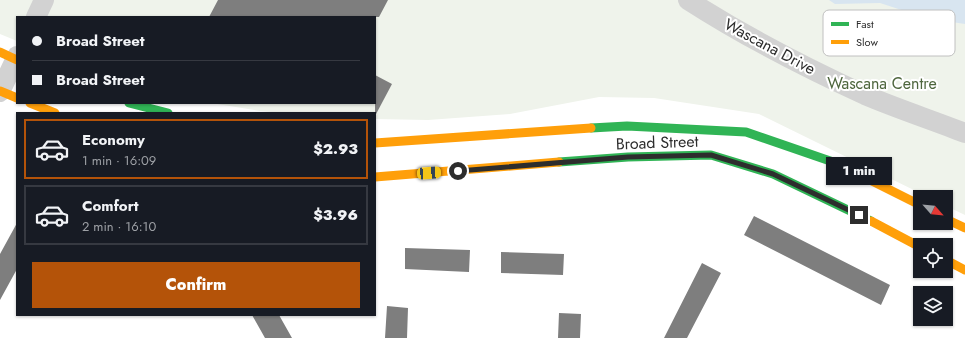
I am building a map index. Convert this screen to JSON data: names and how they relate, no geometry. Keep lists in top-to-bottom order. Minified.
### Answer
{"streets":{"main road":["Broad Street"],"street":["Wascana Drive"]},"parks":["Wascana Centre"],"legend":["Fast","Slow"],"north":"bottom right","page":{"banner":["Broad Street","Broad Street"],"list":[{"name":"Economy","note":"1 min · 16:09","value":"$2.93"},{"name":"Comfort","note":"2 min · 16:10","value":"$3.96"}],"bubble":"1 min","buttons":"Confirm"}}
